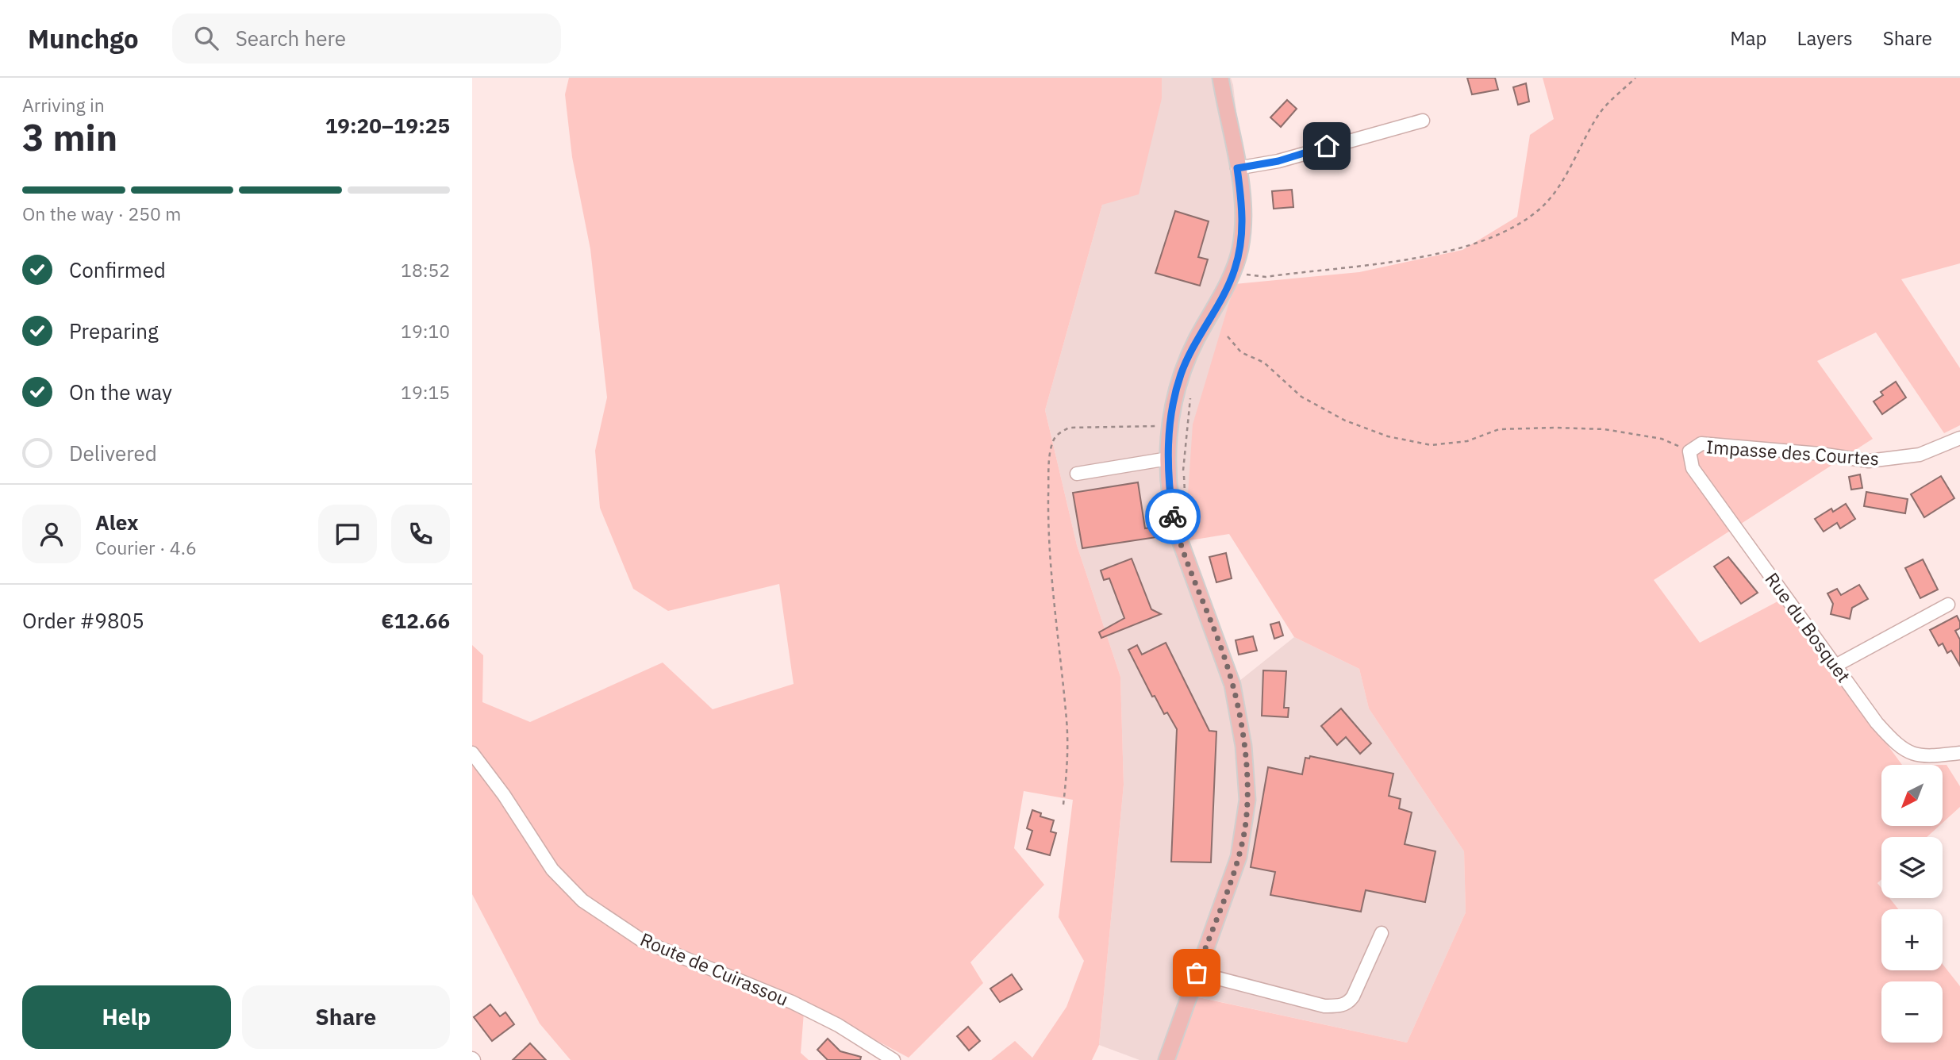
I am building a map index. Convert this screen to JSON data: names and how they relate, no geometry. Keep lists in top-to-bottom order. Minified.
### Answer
{"streets":{"street":["Impasse des Courtes","Rue du Bosquet","Route de Cuirassou"]},"crossings":[["Impasse des Courtes","Rue du Bosquet"]],"north":"bottom left","page":{"header":"Munchgo","search":"Search here","nav":["Map","Layers","Share"],"heading":["3 min","Arriving in","19:20–19:25"],"panel":["Alex","Courier · 4.6","Order #9805","€12.66"],"bar":"On the way · 250 m","list":[["Confirmed","18:52"],["Preparing","19:10"],["On the way","19:15"],"Delivered"],"map_buttons":["+","−"],"buttons":["Help","Share"]}}
